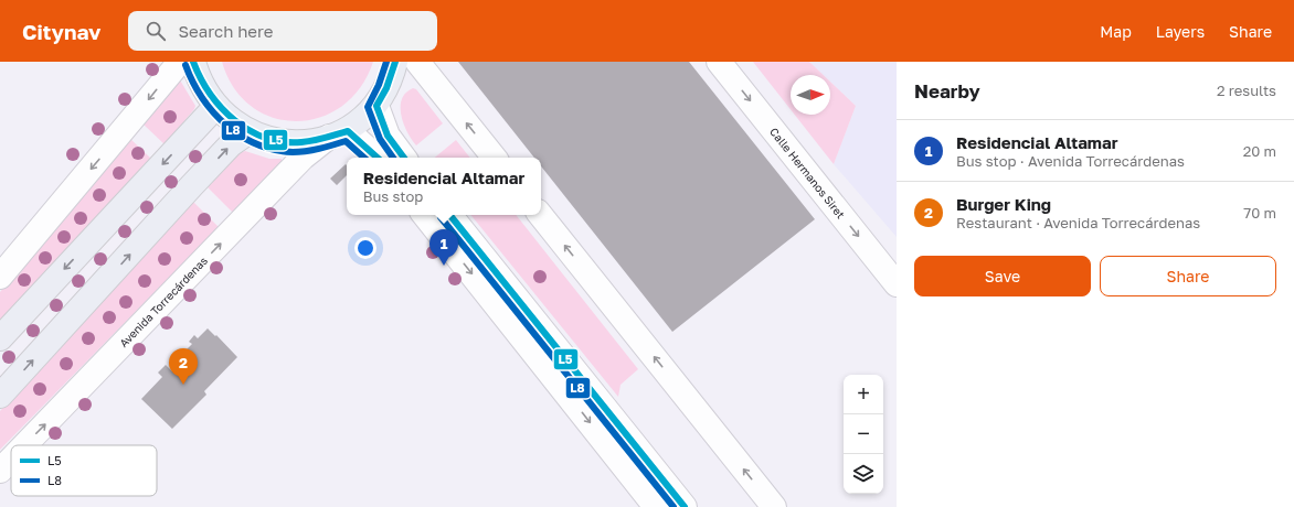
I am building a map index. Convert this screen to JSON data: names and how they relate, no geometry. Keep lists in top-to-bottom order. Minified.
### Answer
{"streets":{"street":["Calle Hermanos Siret","Avenida Torrecárdenas"]},"one_way":["Calle Hermanos Siret"],"lines":["transit line L5","transit line L8"],"legend":["L5","L8"],"north":"right","page":{"header":"Citynav","search":"Search here","nav":["Map","Layers","Share"],"heading":["Nearby","2 results"],"list":[{"mark":"1","name":"Residencial Altamar","note":"Bus stop · Avenida Torrecárdenas","value":"20 m"},{"mark":"2","name":"Burger King","note":"Restaurant · Avenida Torrecárdenas","value":"70 m"}],"popup":["Residencial Altamar","Bus stop"],"pins":["1","2"],"buttons":["Save","Share"],"map_buttons":["+","−"]}}
